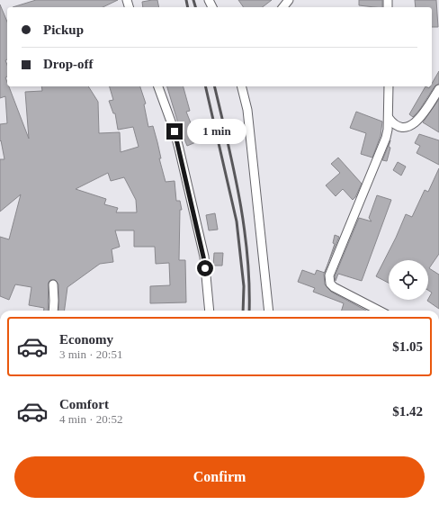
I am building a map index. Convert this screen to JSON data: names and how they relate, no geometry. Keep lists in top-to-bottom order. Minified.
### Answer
{"page":{"banner":["Pickup","Drop-off"],"bubble":"1 min","list":[{"name":"Economy","note":"3 min · 20:51","value":"$1.05"},{"name":"Comfort","note":"4 min · 20:52","value":"$1.42"}],"buttons":"Confirm"}}
